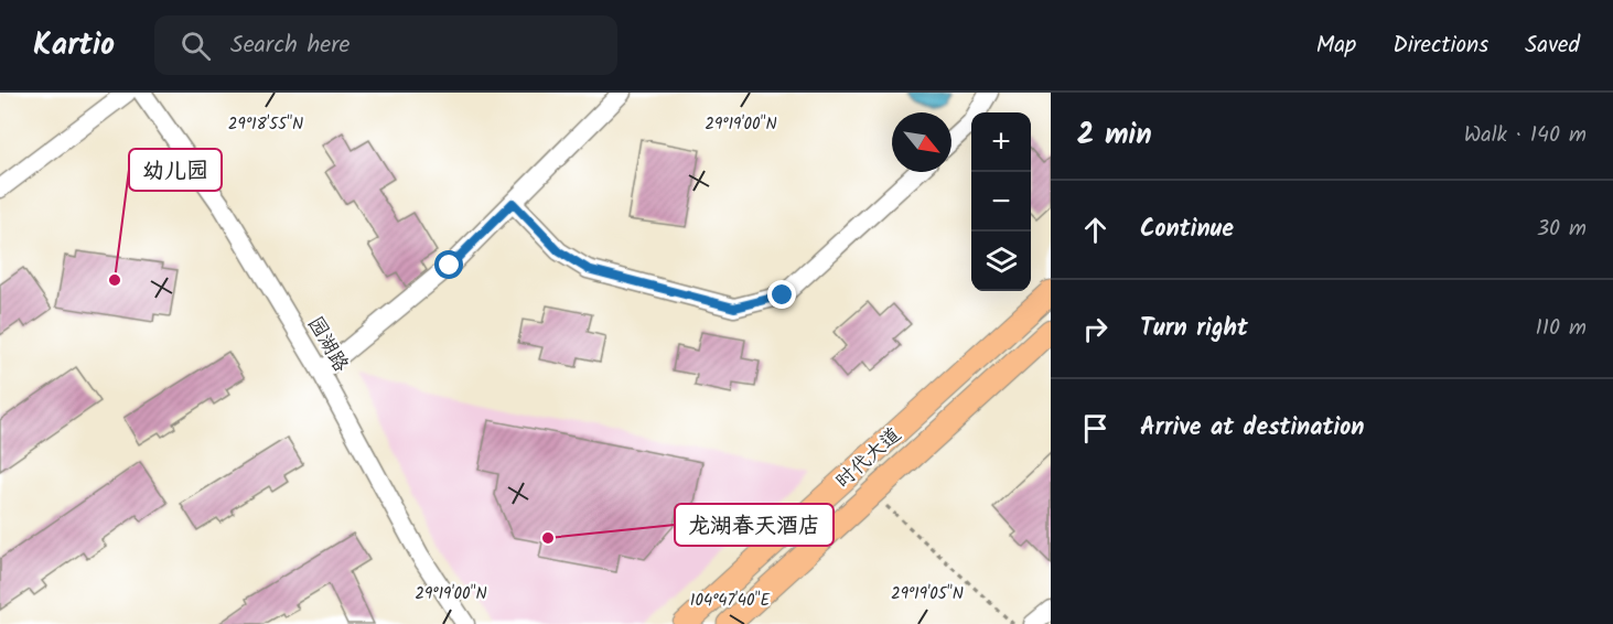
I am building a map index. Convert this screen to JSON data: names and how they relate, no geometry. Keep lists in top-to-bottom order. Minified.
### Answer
{"streets":{"main road":["时代大道"],"street":["园湖路"]},"places":["幼儿园","龙湖春天酒店"],"north":"bottom right","page":{"header":"Kartio","search":"Search here","nav":["Map","Directions","Saved"],"heading":["2 min","Walk · 140 m"],"map_buttons":["+","−"],"list":[["Continue","30 m"],["Turn right","110 m"],"Arrive at destination"]},"coordinates":["29°18'55\"N","29°19'00\"N","29°19'05\"N","104°47'40\"E"]}
